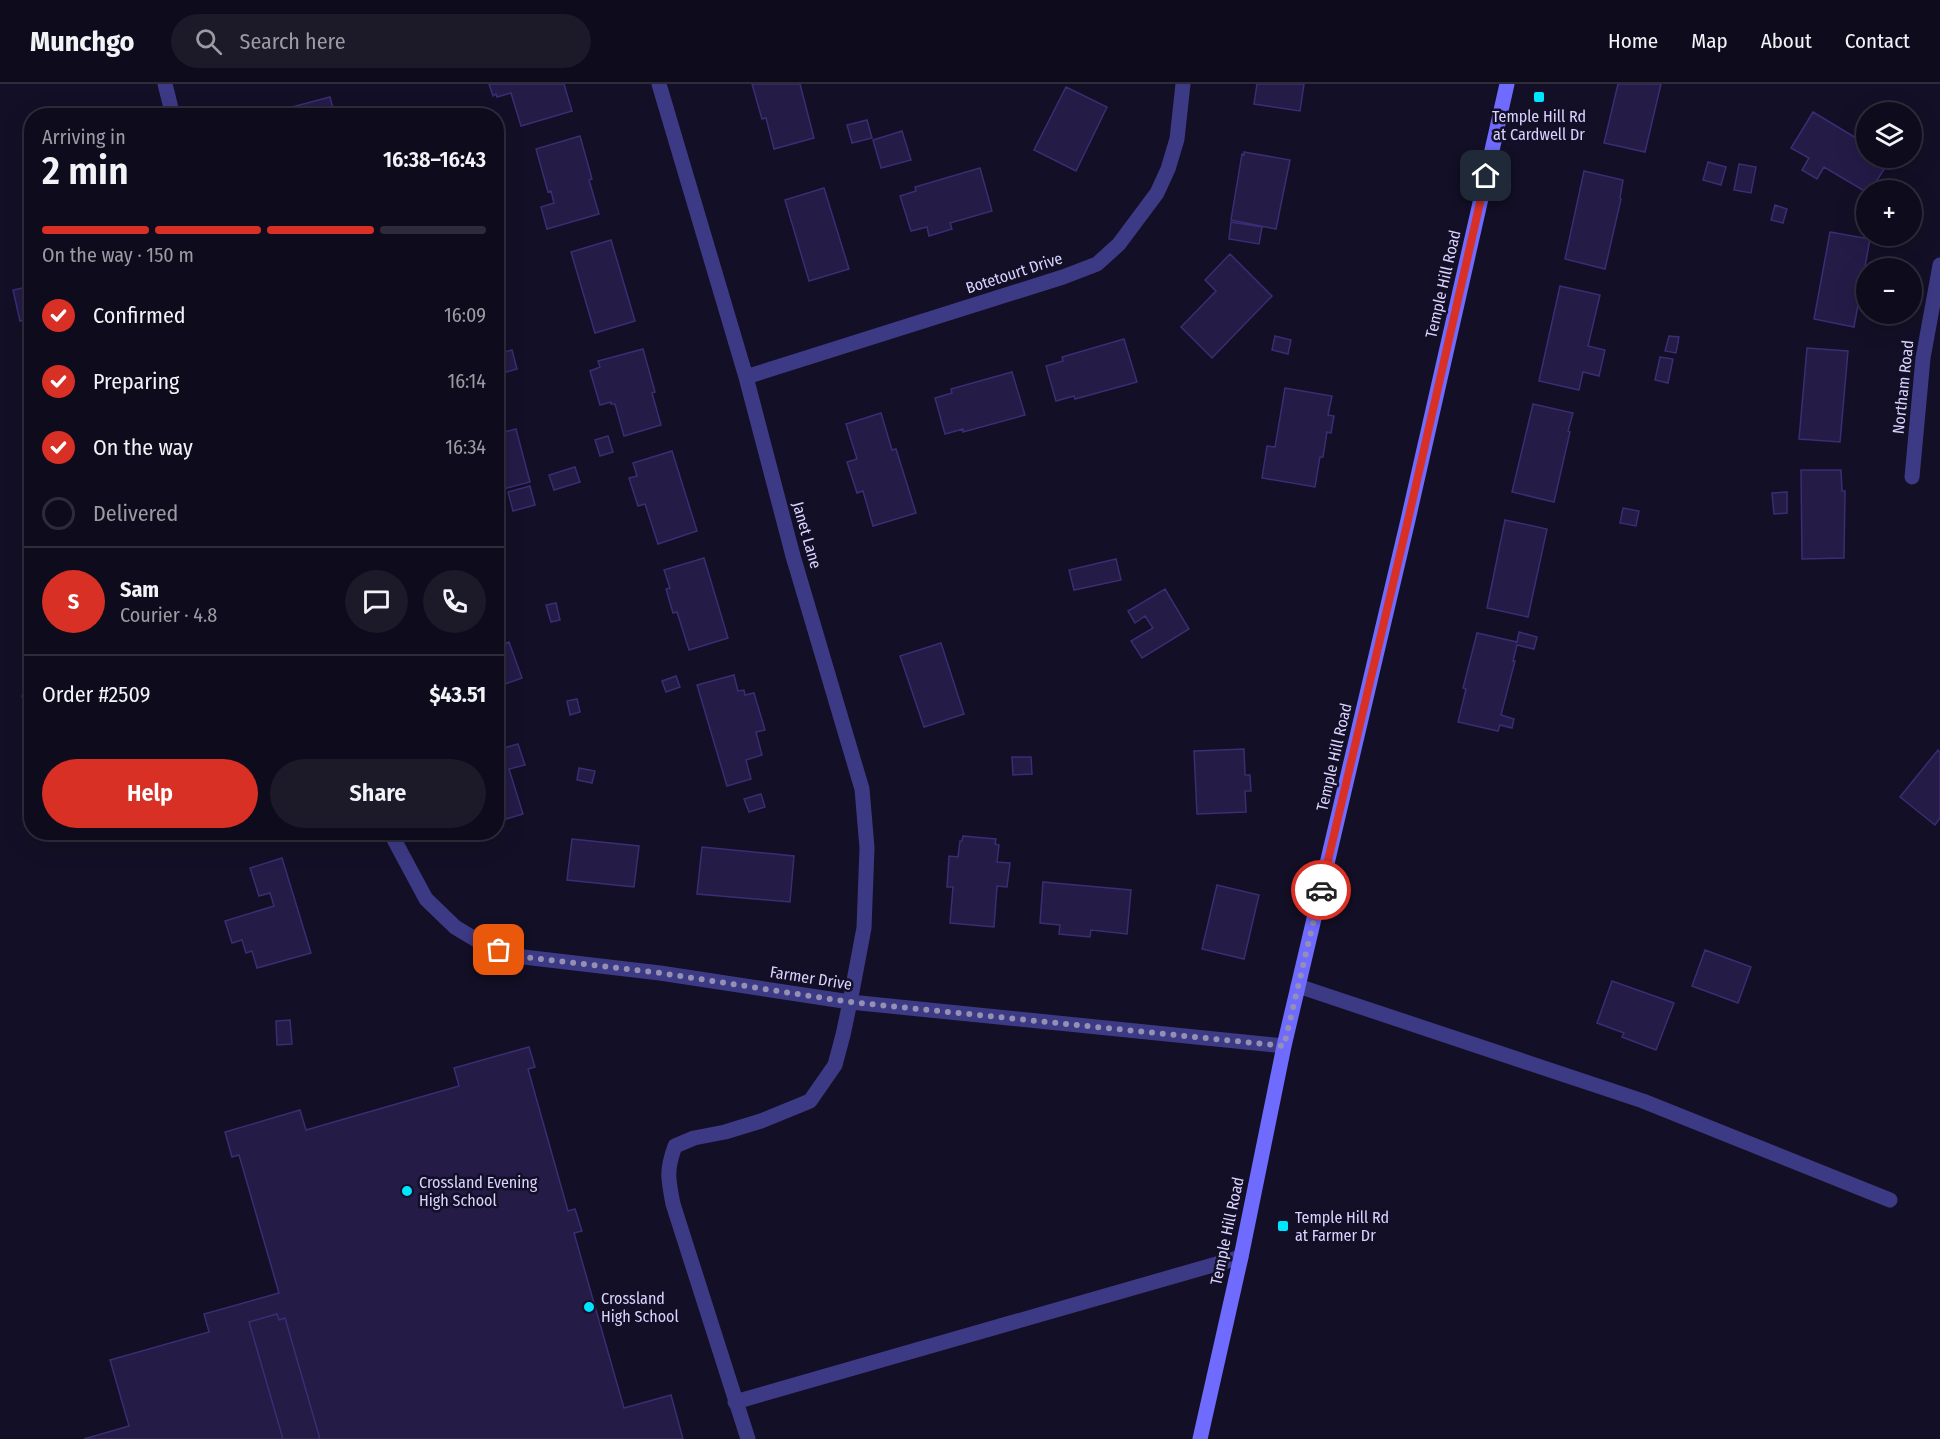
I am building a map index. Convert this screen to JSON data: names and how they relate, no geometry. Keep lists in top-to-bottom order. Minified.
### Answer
{"streets":{"main road":["Temple Hill Road"],"street":["Botetourt Drive","Northam Road","Janet Lane","Farmer Drive"]},"crossings":[["Botetourt Drive","Janet Lane"],["Temple Hill Road","Farmer Drive"],["Janet Lane","Farmer Drive"]],"places":{"transit":["Temple Hill Rd at Cardwell Dr","Temple Hill Rd at Farmer Dr"],"other":["Crossland Evening High School","Crossland High School"]},"page":{"header":"Munchgo","search":"Search here","nav":["Home","Map","About","Contact"],"map_buttons":["+","−"],"heading":["2 min","Arriving in","16:38–16:43"],"panel":["Sam","Courier · 4.8","Order #2509","$43.51"],"bar":"On the way · 150 m","list":[["Confirmed","16:09"],["Preparing","16:14"],["On the way","16:34"],"Delivered"],"round":"S","buttons":["Help","Share"]}}
